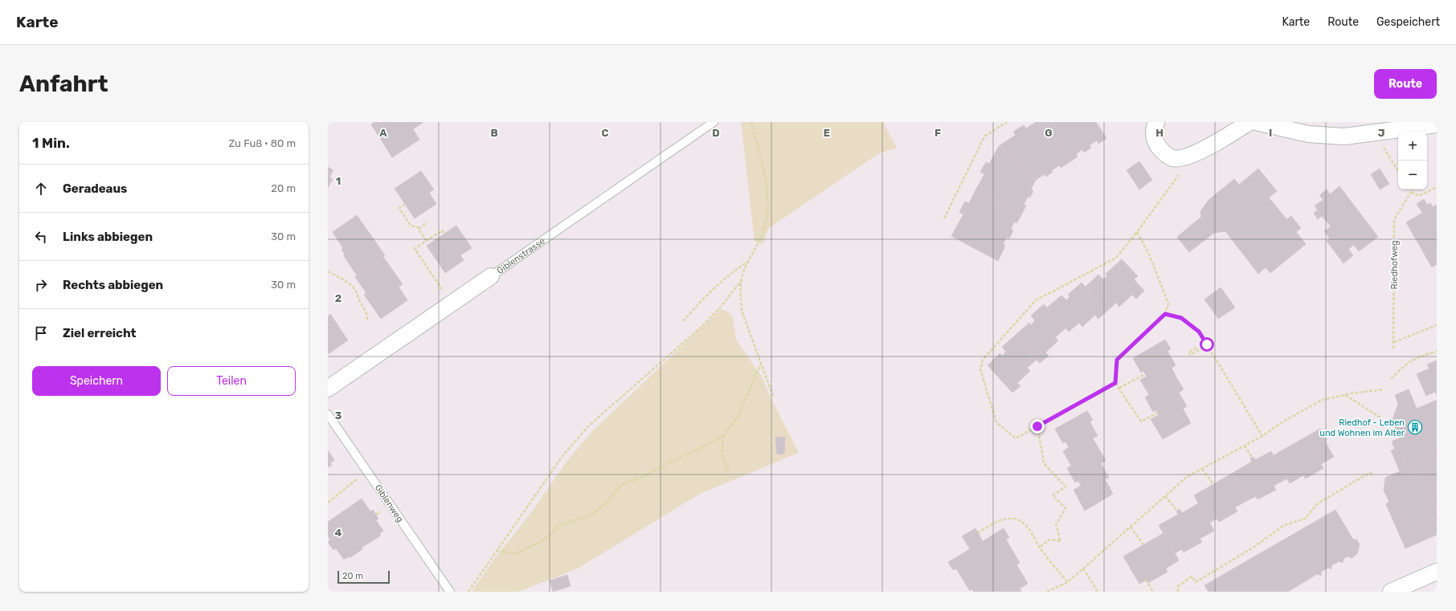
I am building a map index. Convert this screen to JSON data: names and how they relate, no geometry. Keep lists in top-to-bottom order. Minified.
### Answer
{"streets":{"street":["Giblenstrasse"],"lane":["Giblenweg"],"path":["Riedhofweg"]},"places":{"building":["Riedhof - Leben und Wohnen im Alter"]},"scale_bar":"20 m","page":{"header":"Karte","nav":["Karte","Route","Gespeichert"],"buttons":["Route",["Speichern","Teilen"]],"title":"Anfahrt","heading":["1 Min.","Zu Fuß · 80 m"],"map_buttons":["+","−"],"list":[["Geradeaus","20 m"],["Links abbiegen","30 m"],["Rechts abbiegen","30 m"],"Ziel erreicht"],"scale":"20 m"},"grid":{"columns":["A","B","C","D","E","F","G","H","I","J"],"rows":["1","2","3","4"]}}
